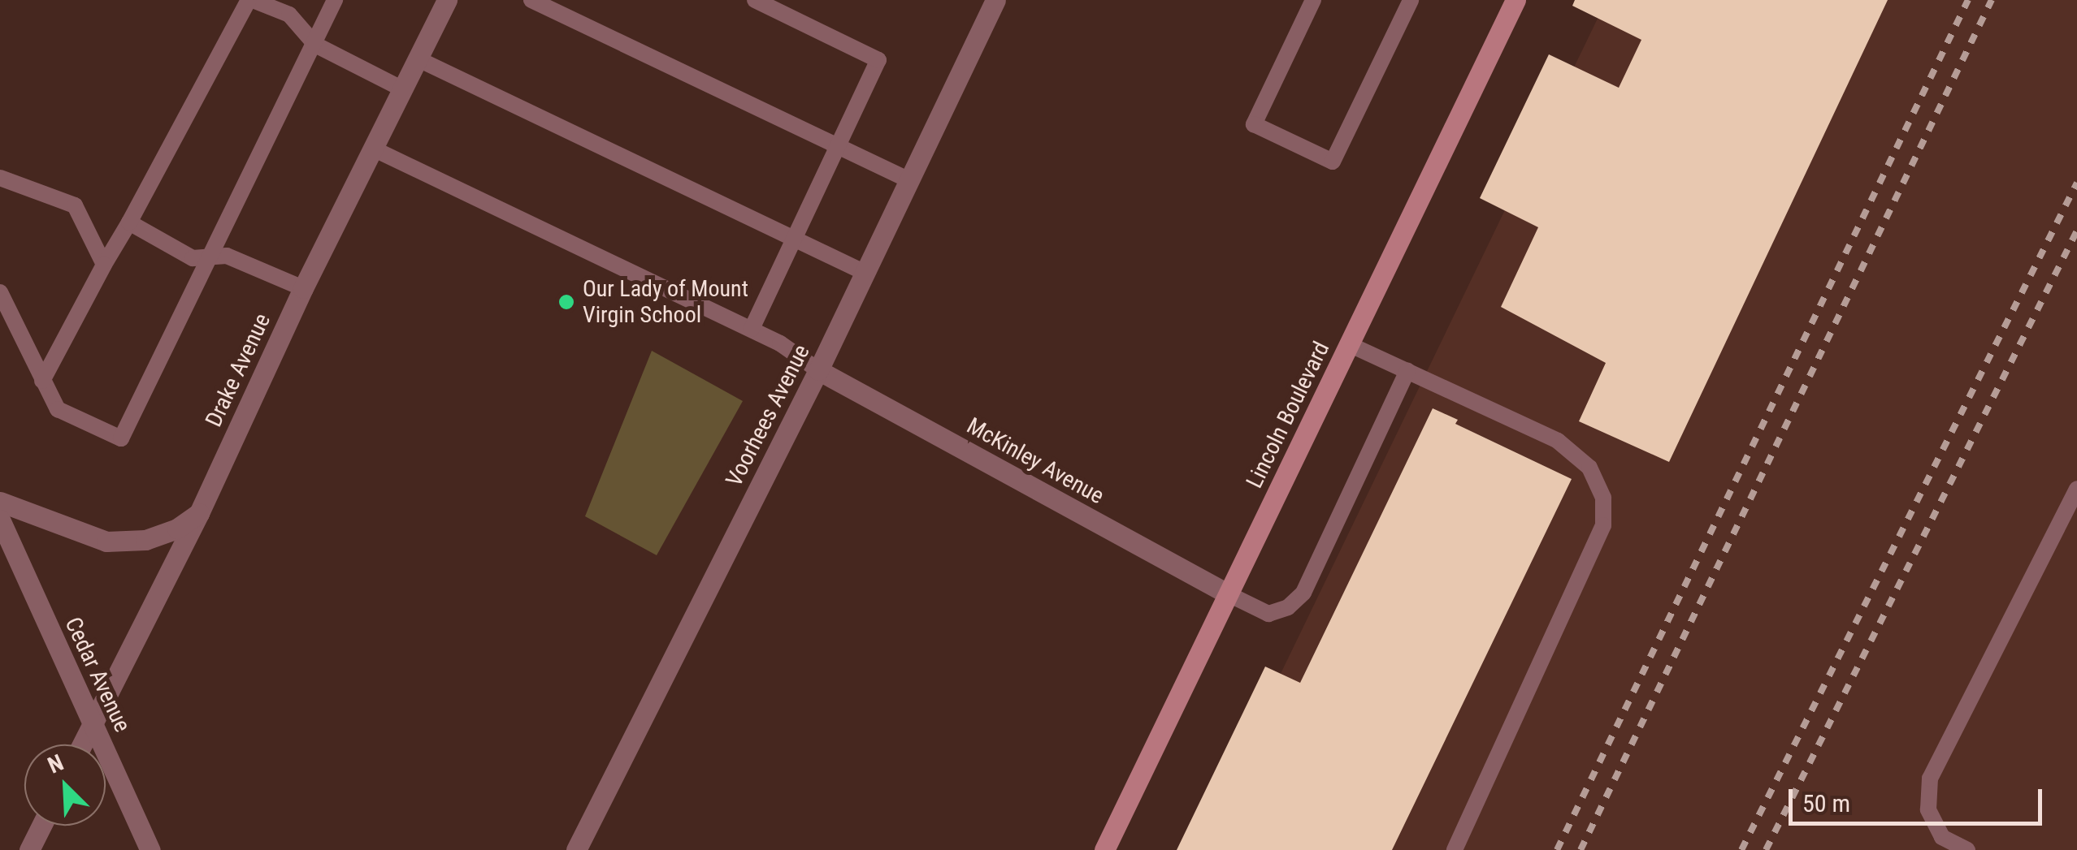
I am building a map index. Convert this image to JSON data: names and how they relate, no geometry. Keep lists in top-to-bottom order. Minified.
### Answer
{"streets":{"main road":["Lincoln Boulevard"],"street":["Drake Avenue","Voorhees Avenue","McKinley Avenue","Cedar Avenue"]},"crossings":[["Drake Avenue","Cedar Avenue"],["Lincoln Boulevard","McKinley Avenue"],["Voorhees Avenue","McKinley Avenue"]],"places":["Our Lady of Mount Virgin School"],"scale_bar":"50 m","north":"top left"}
